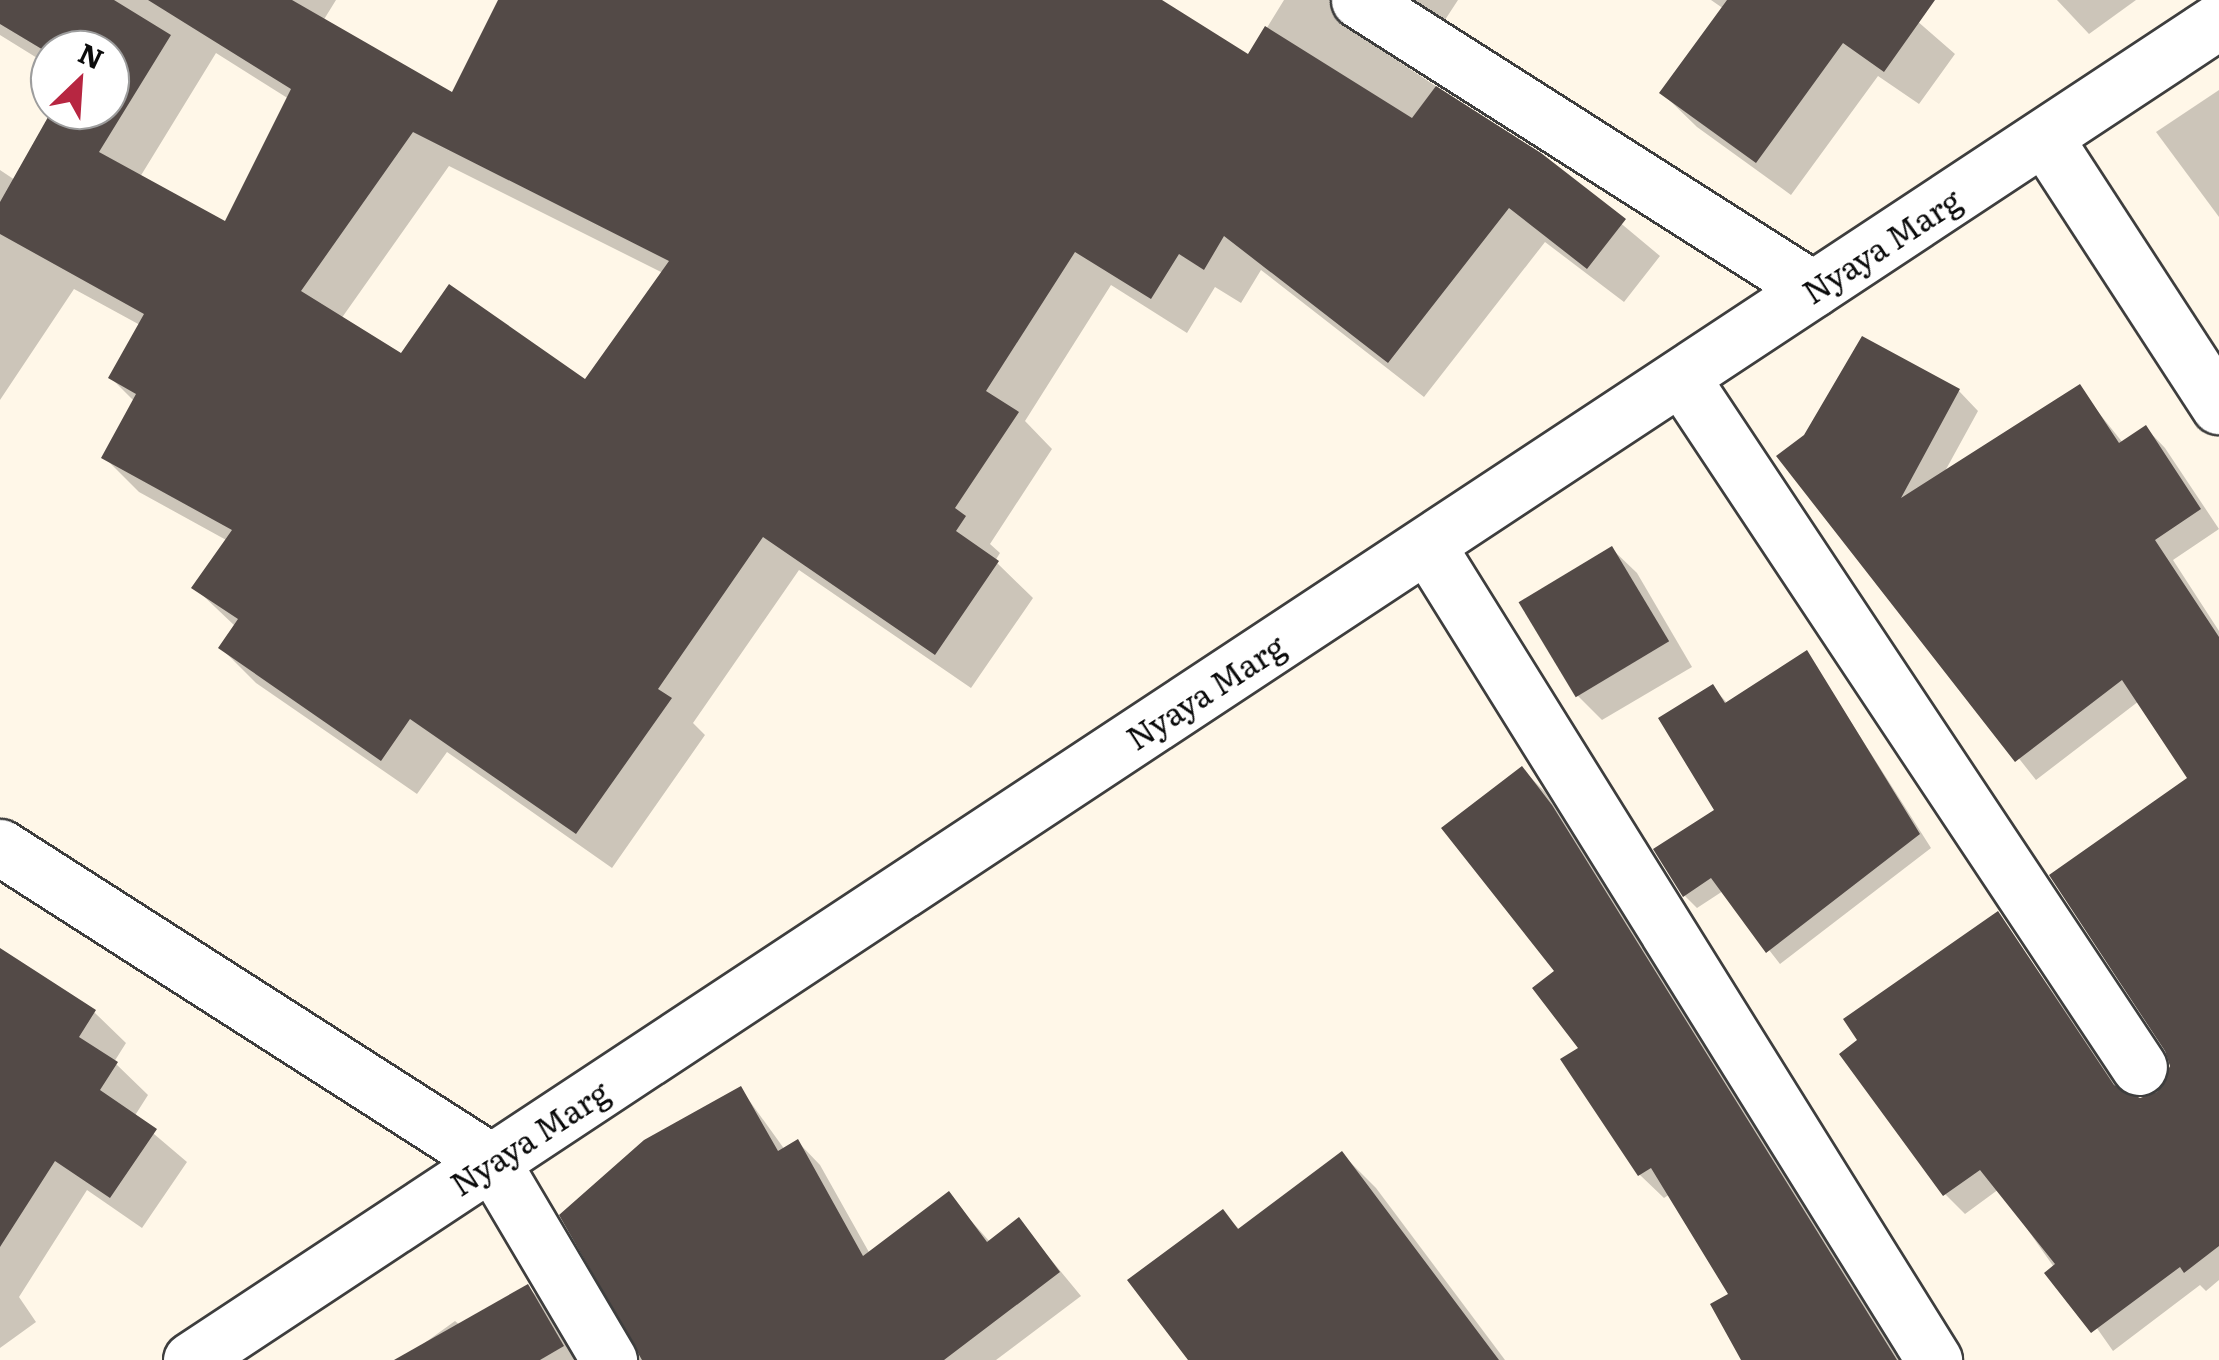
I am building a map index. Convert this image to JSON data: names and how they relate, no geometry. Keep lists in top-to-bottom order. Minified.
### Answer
{"streets":{"street":["Nyaya Marg"]},"north":"top right"}
